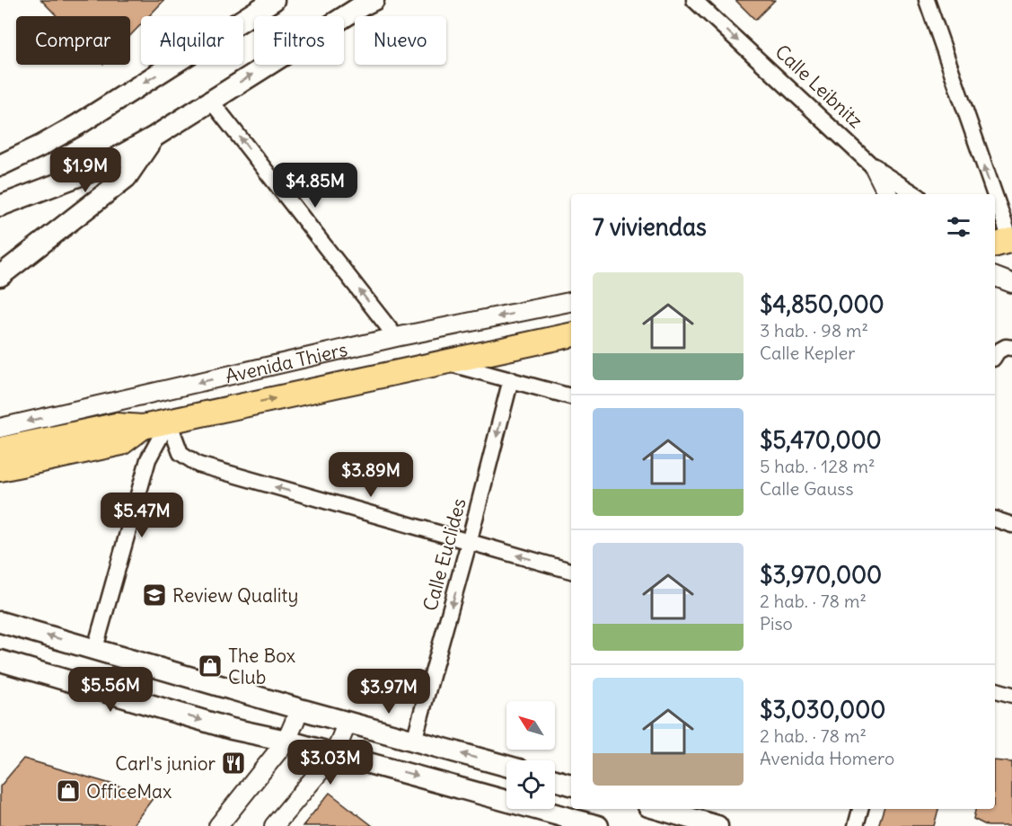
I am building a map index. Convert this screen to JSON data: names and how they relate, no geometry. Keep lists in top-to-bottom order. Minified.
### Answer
{"streets":{"main road":["Avenida Thiers"],"street":["Calle Leibnitz","Calle Euclides"]},"one_way":["Calle Leibnitz","Calle Euclides"],"places":{"school or university":["Review Quality"],"shop":["The Box Club","OfficeMax"],"restaurant":["Carl's junior"]},"north":"top left","page":{"chip":["Comprar","Alquilar","Filtros","Nuevo"],"price":["$1.9M","$4.85M","$3.89M","$5.47M","$5.56M","$3.97M","$3.03M"],"heading":"7 viviendas","list":[{"name":"$4,850,000","note":"3 hab. · 98 m² · Calle Kepler"},{"name":"$5,470,000","note":"5 hab. · 128 m² · Calle Gauss"},{"name":"$3,970,000","note":"2 hab. · 78 m² · Piso"},{"name":"$3,030,000","note":"2 hab. · 78 m² · Avenida Homero"}]}}
